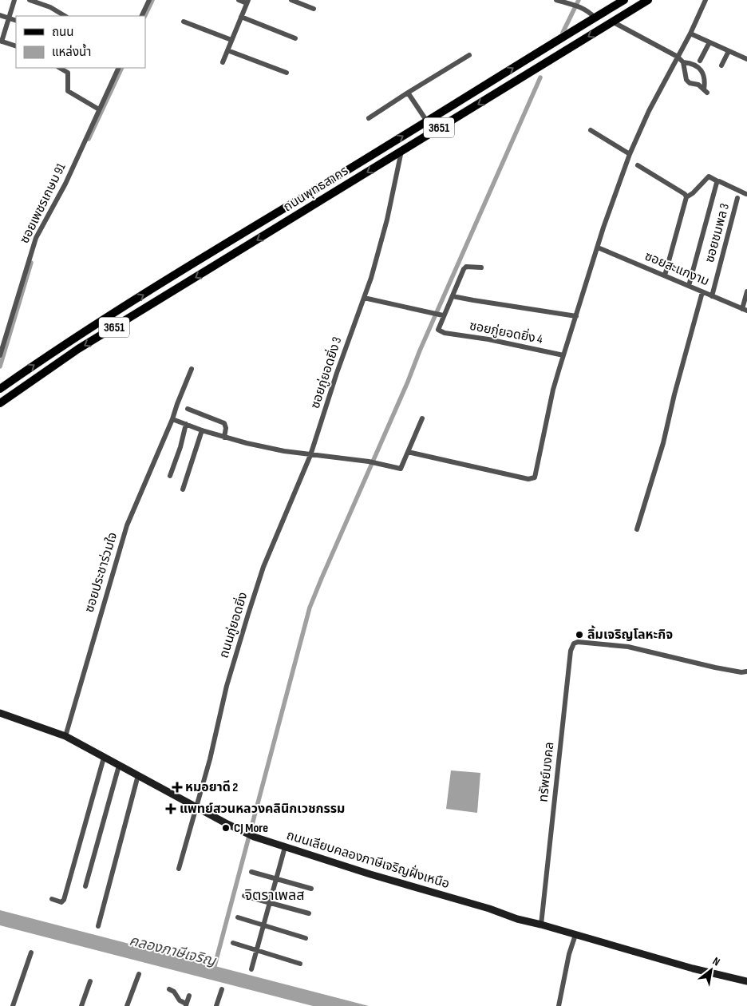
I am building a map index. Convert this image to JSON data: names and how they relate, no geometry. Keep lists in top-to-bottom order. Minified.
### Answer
{"streets":{"main road":["3651","ถนนพุทธสาคร","ถนนเลียบคลองภาษีเจริญฝั่งเหนือ"],"street":["ซอยเพชรเกษม 91","ซอยชมพล 3","ซอยสะแกงาม","ซอยภู่ยอดยิ่ง 4","ซอยภู่ยอดยิ่ง 3","ซอยประชาร่วมใจ","ถนนภู่ยอดยิ่ง","ทรัพย์มงคล"]},"crossings":[["ถนนพุทธสาคร","ซอยภู่ยอดยิ่ง 3"],["ซอยชมพล 3","ซอยสะแกงาม"],["ซอยภู่ยอดยิ่ง 3","ถนนภู่ยอดยิ่ง"],["ซอยประชาร่วมใจ","ถนนเลียบคลองภาษีเจริญฝั่งเหนือ"],["ถนนภู่ยอดยิ่ง","ถนนเลียบคลองภาษีเจริญฝั่งเหนือ"],["ทรัพย์มงคล","ถนนเลียบคลองภาษีเจริญฝั่งเหนือ"]],"districts":["จิตราเพลส"],"water":["คลองภาษีเจริญ"],"places":{"other":["ลิ้มเจริญโลหะกิจ","CJ More"],"health":["หมอยาดี 2","แพทย์สวนหลวงคลินิกเวชกรรม"]},"legend":["ถนน","แหล่งน้ำ"],"north":"top right"}
